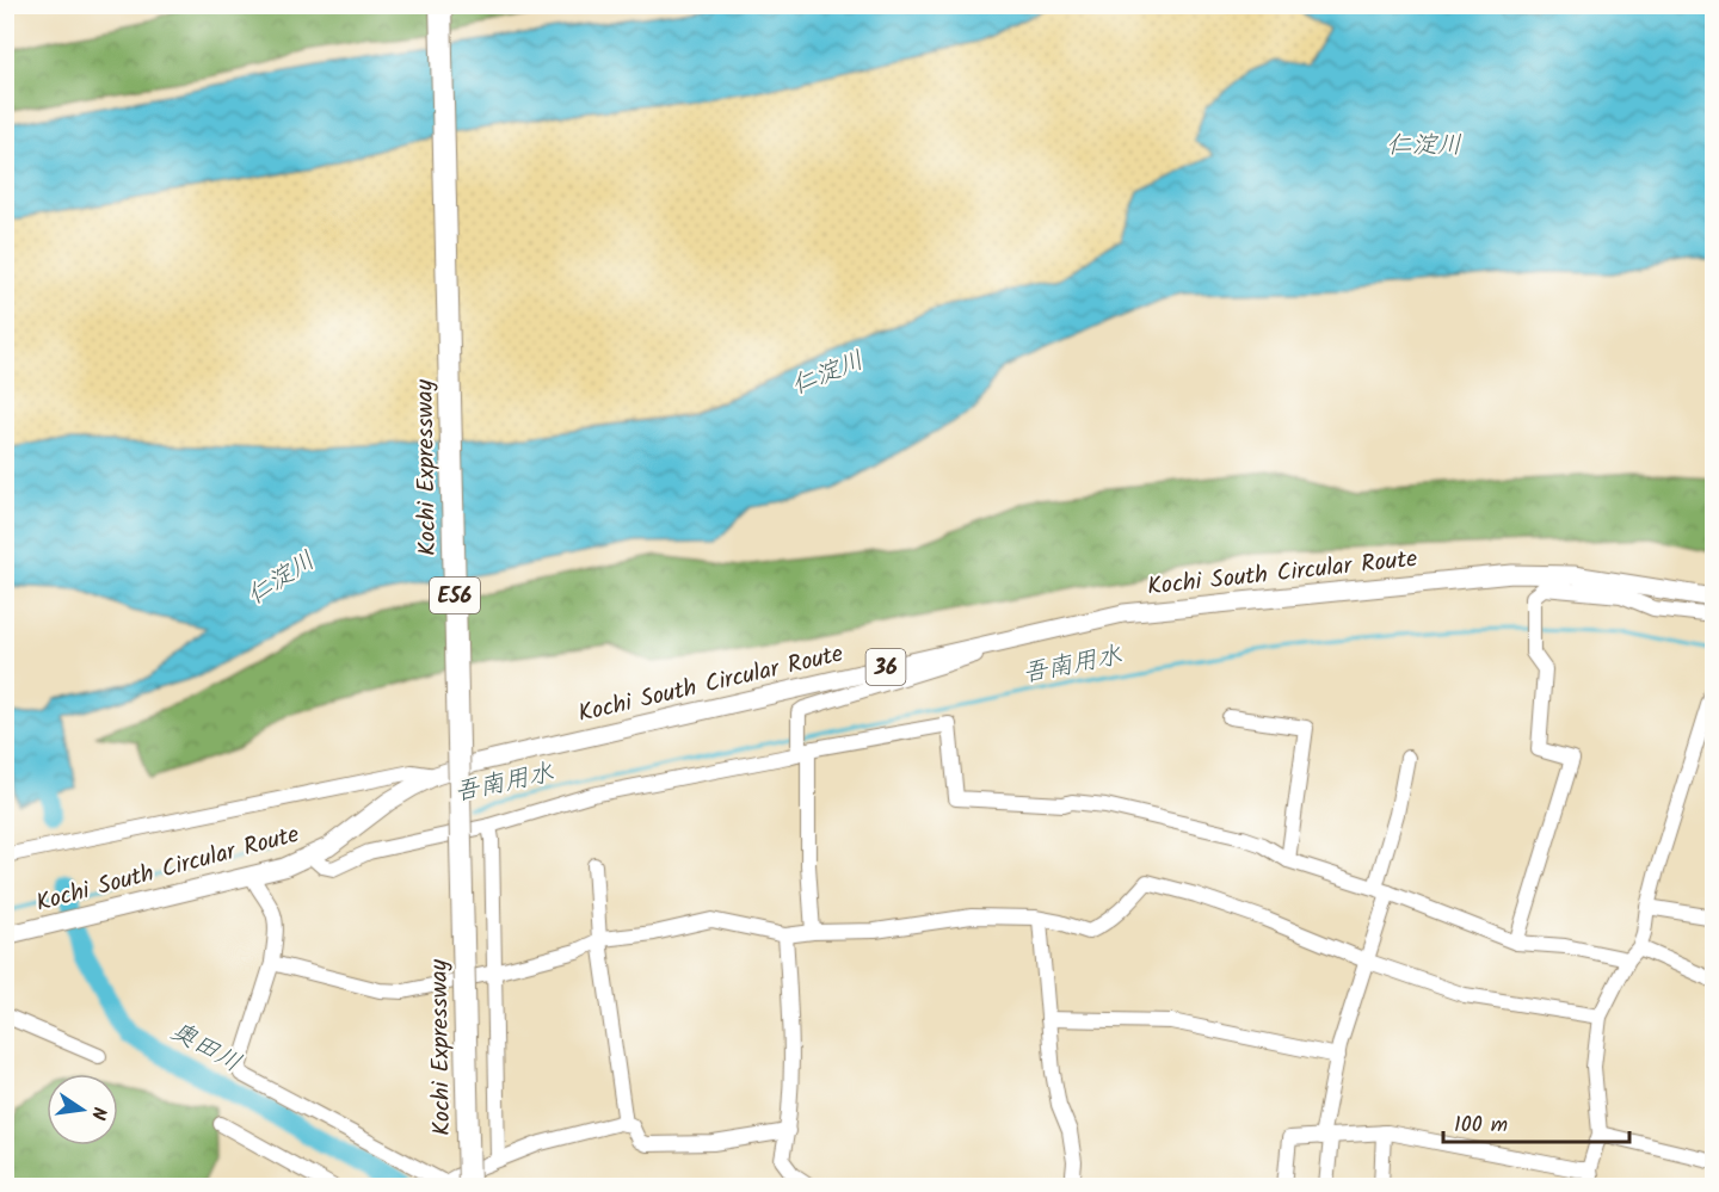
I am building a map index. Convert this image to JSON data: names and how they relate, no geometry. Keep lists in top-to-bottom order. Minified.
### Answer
{"streets":{"highway":["Kochi Expressway","E56"],"main road":["Kochi South Circular Route","36"]},"water":["仁淀川","吾南用水","奥田川"],"scale_bar":"100 m","north":"right"}
